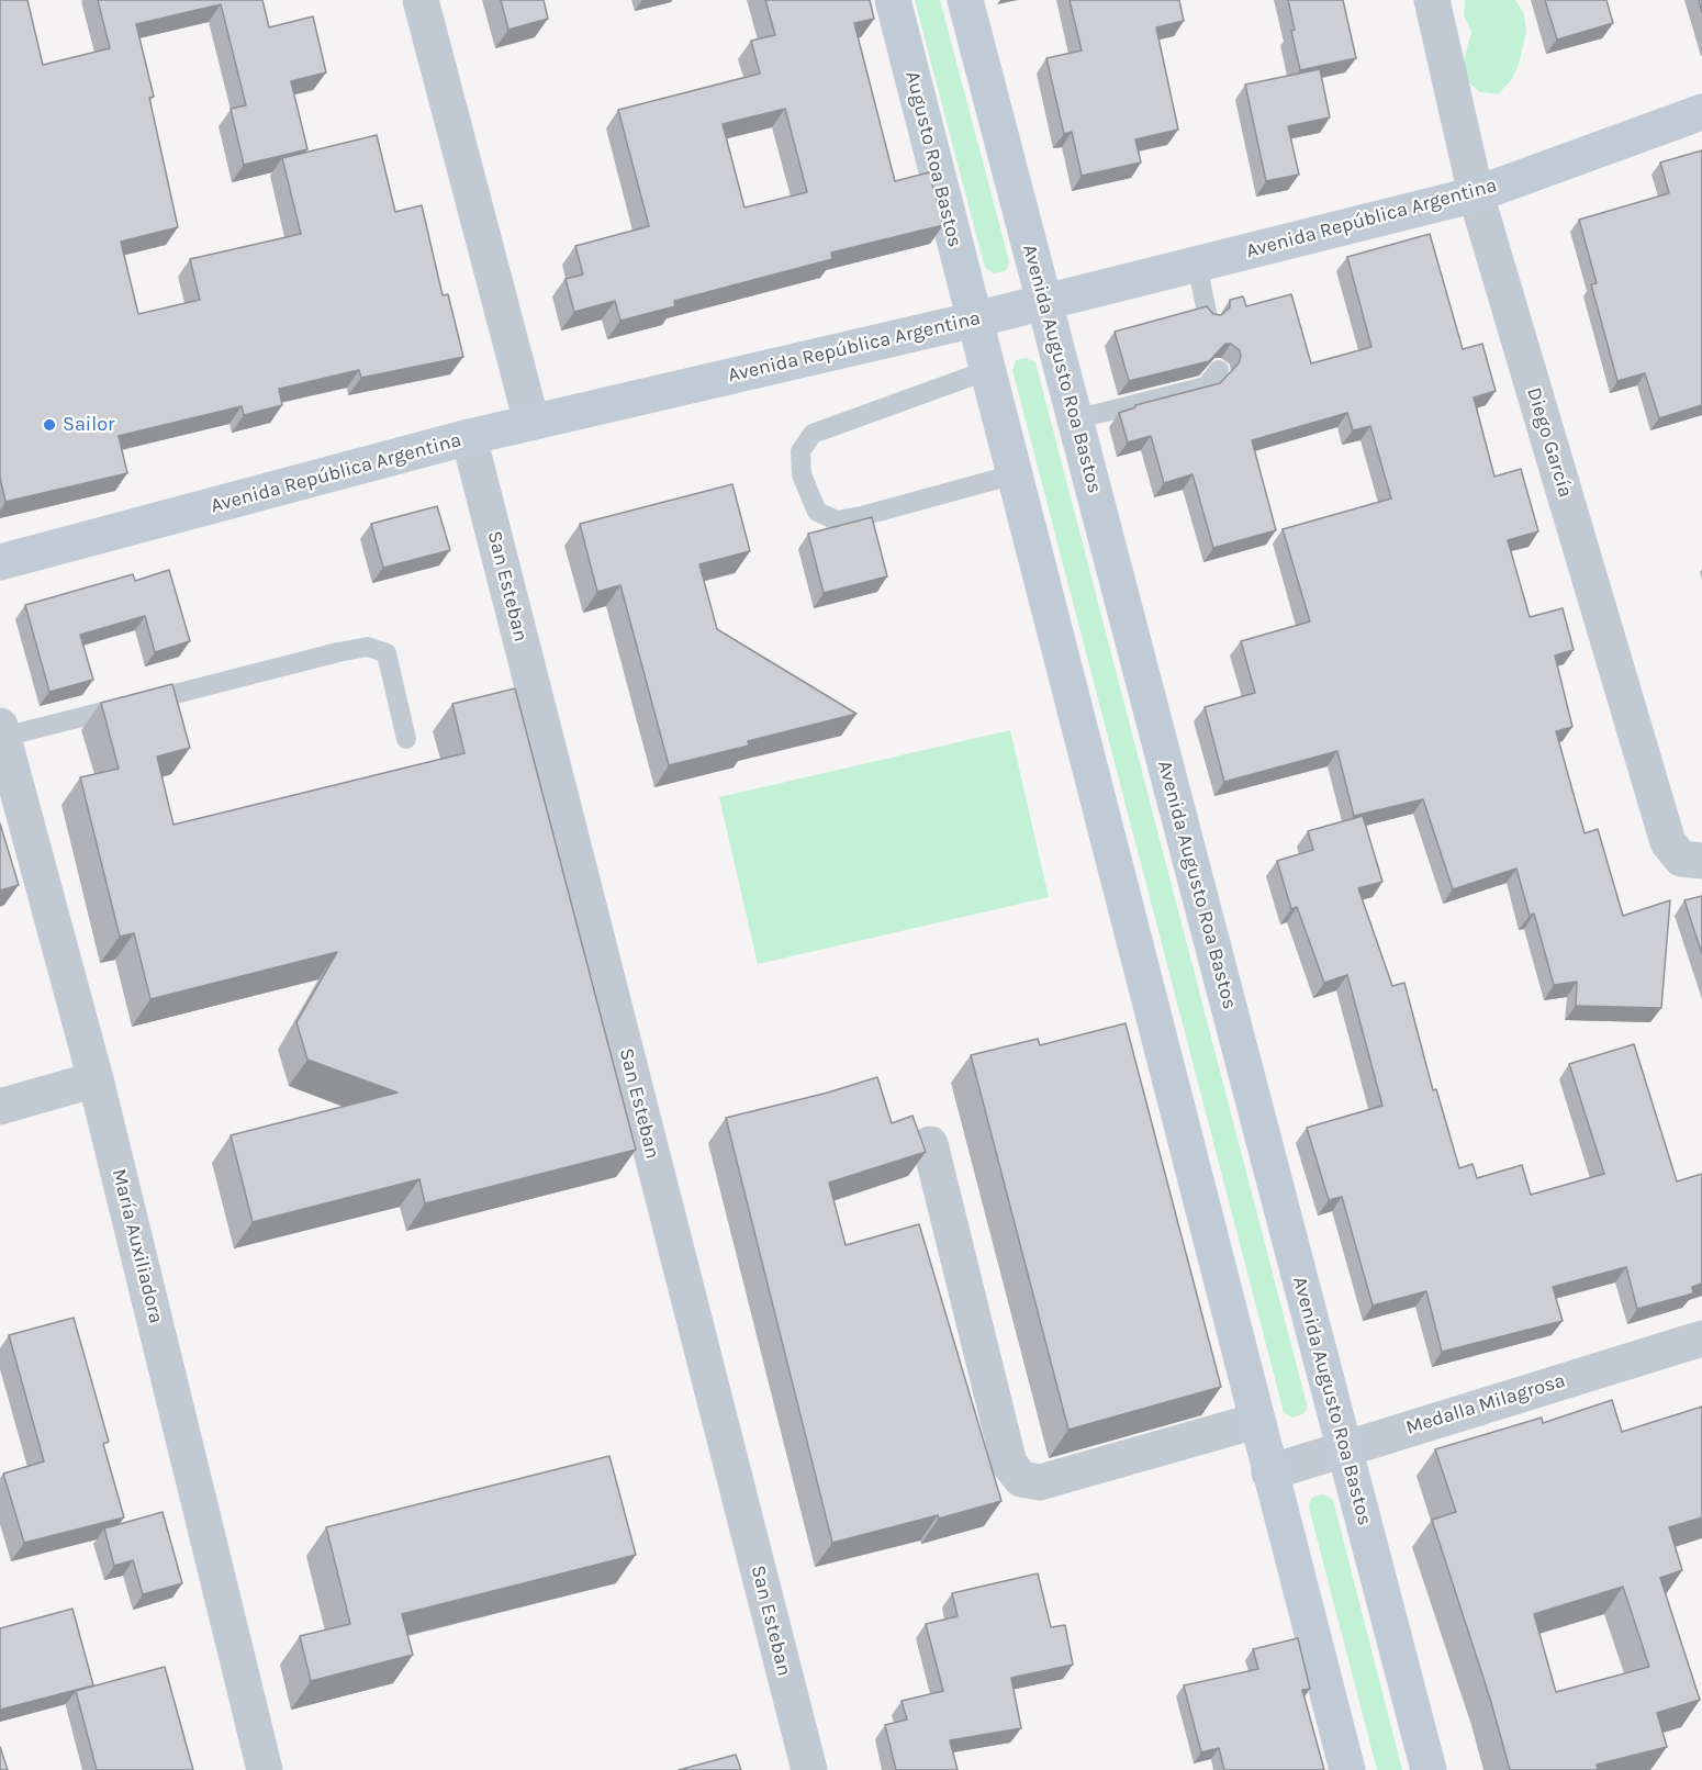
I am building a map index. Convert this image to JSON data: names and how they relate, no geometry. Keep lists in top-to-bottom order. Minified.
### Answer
{"streets":{"main road":["Augusto Roa Bastos","Avenida República Argentina","Avenida Augusto Roa Bastos"],"street":["Diego García","San Esteban","María Auxiliadora","Medalla Milagrosa"]},"crossings":[["Augusto Roa Bastos","Avenida República Argentina"],["Avenida República Argentina","Avenida Augusto Roa Bastos"],["Avenida República Argentina","Diego García"],["Avenida República Argentina","San Esteban"],["Avenida Augusto Roa Bastos","Medalla Milagrosa"]],"places":["Sailor"]}
